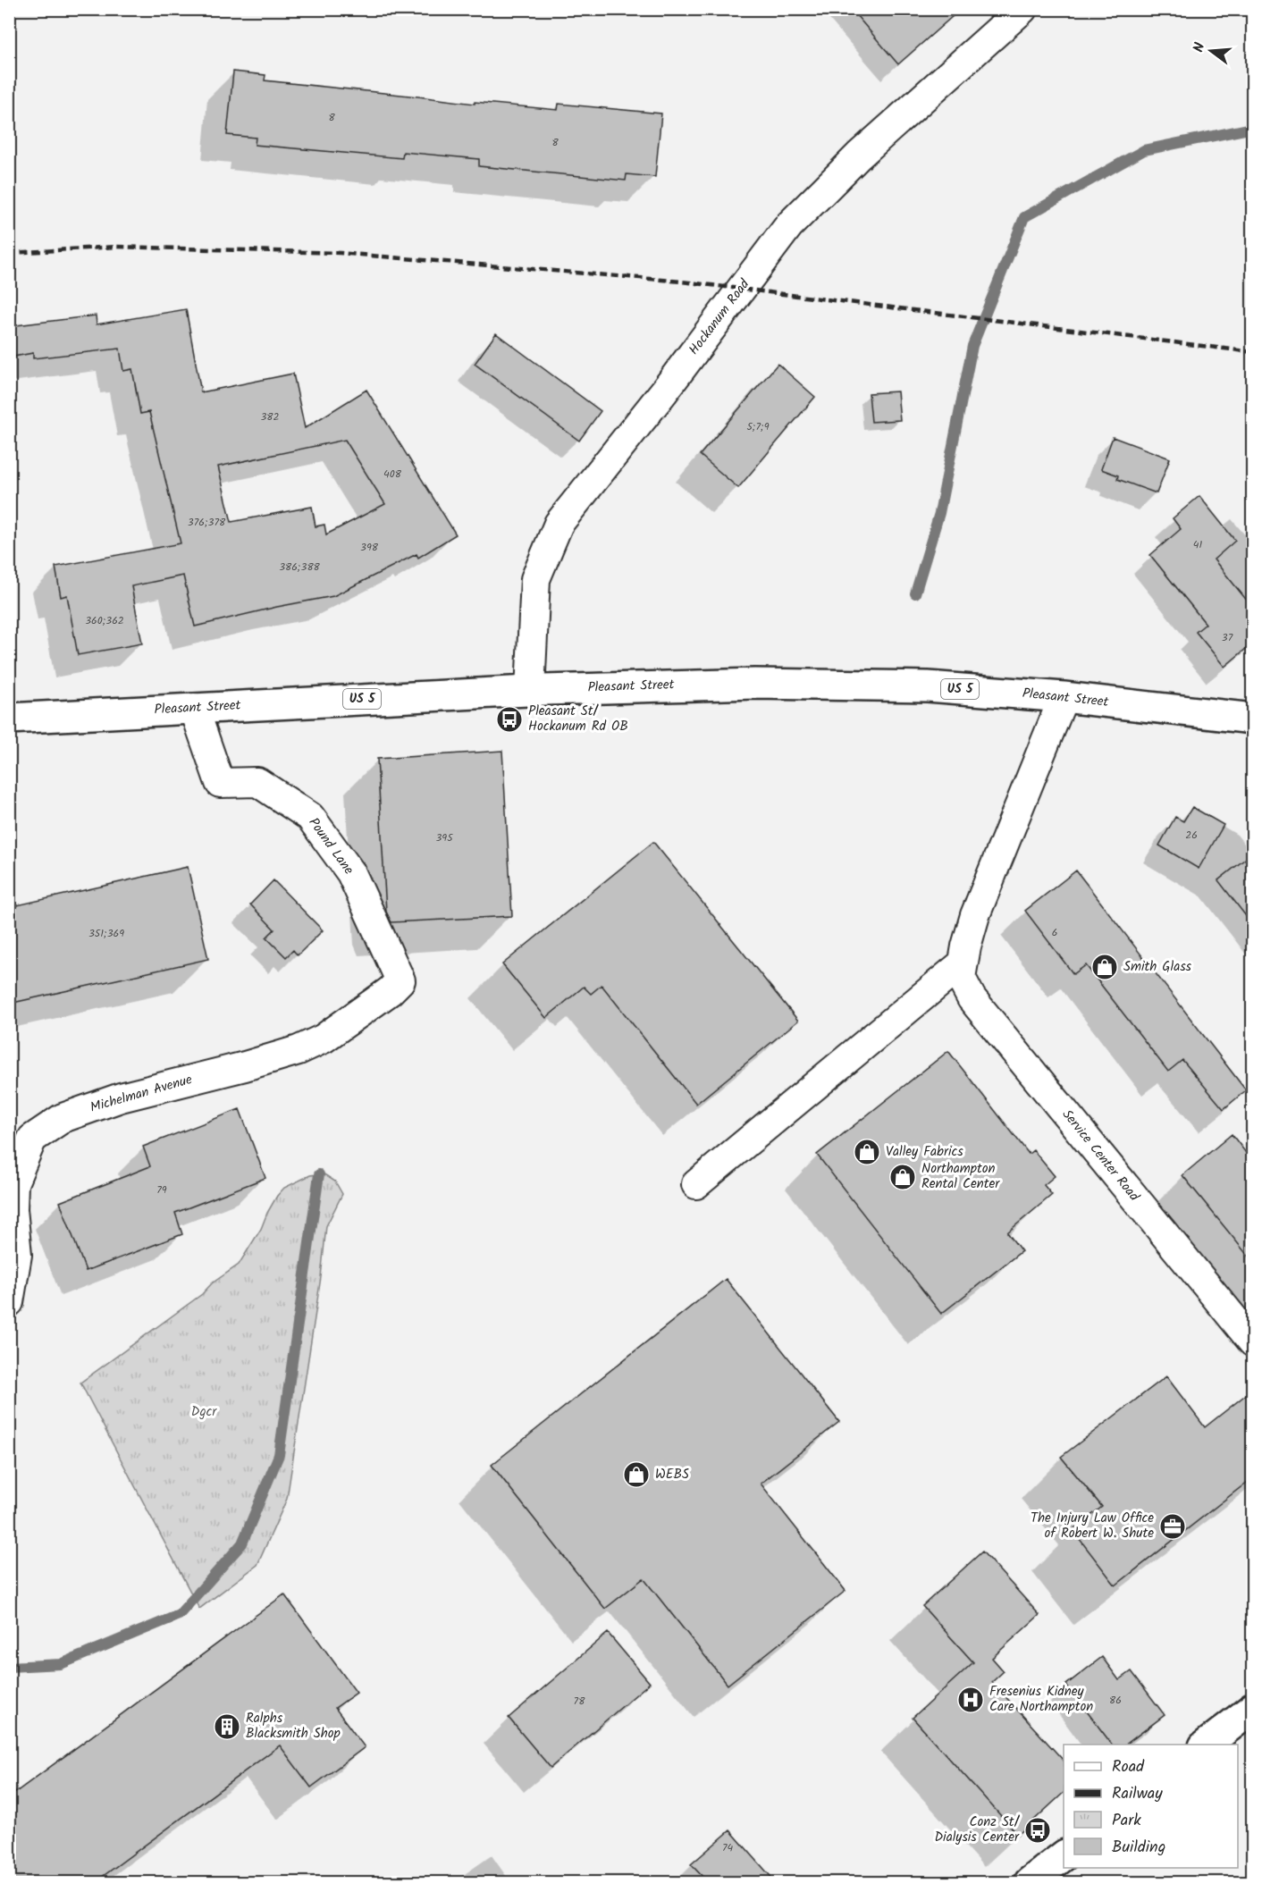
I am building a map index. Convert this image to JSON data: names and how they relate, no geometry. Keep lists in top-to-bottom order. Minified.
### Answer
{"streets":{"main road":["Pleasant Street","US 5"],"street":["Hockanum Road","Pound Lane","Michelman Avenue","Service Center Road"]},"crossings":[["Hockanum Road","Pleasant Street"],["Pleasant Street","Pound Lane"],["Pleasant Street","Service Center Road"],["Pound Lane","Michelman Avenue"]],"parks":["Dgcr"],"places":{"bus stop":["Pleasant St/ Hockanum Rd OB","Conz St/ Dialysis Center"],"shop":["Smith Glass","Valley Fabrics","Northampton Rental Center","WEBS"],"office":["The Injury Law Office of Robert W. Shute"],"hospital":["Fresenius Kidney Care Northampton"],"building":["Ralphs Blacksmith Shop"]},"house_numbers":["8","8","382","5;7;9","408","376;378","41","398","386;388","360;362","37","26","395","6","351;369","79","86","78","74"],"legend":["Road","Railway","Park","Building"],"north":"left"}
